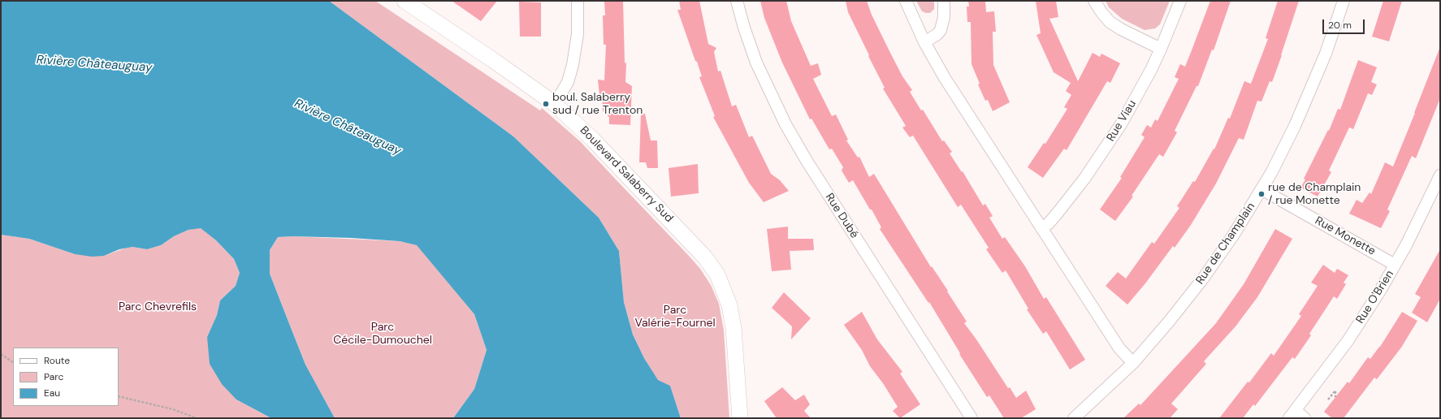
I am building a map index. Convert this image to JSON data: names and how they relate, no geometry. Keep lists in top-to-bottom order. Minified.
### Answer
{"streets":{"street":["Rue Viau","Boulevard Salaberry Sud","Rue Dubé","Rue Monette","Rue de Champlain","Rue O'Brien"]},"crossings":[["Rue Monette","Rue de Champlain"],["Rue Monette","Rue O'Brien"]],"water":["Rivière Châteauguay"],"parks":["Parc Chevrefils","Parc Valérie-Fournel","Parc Cécile-Dumouchel"],"places":["boul. Salaberry sud / rue Trenton","rue de Champlain / rue Monette"],"legend":["Route","Parc","Eau"],"scale_bar":"20 m"}
